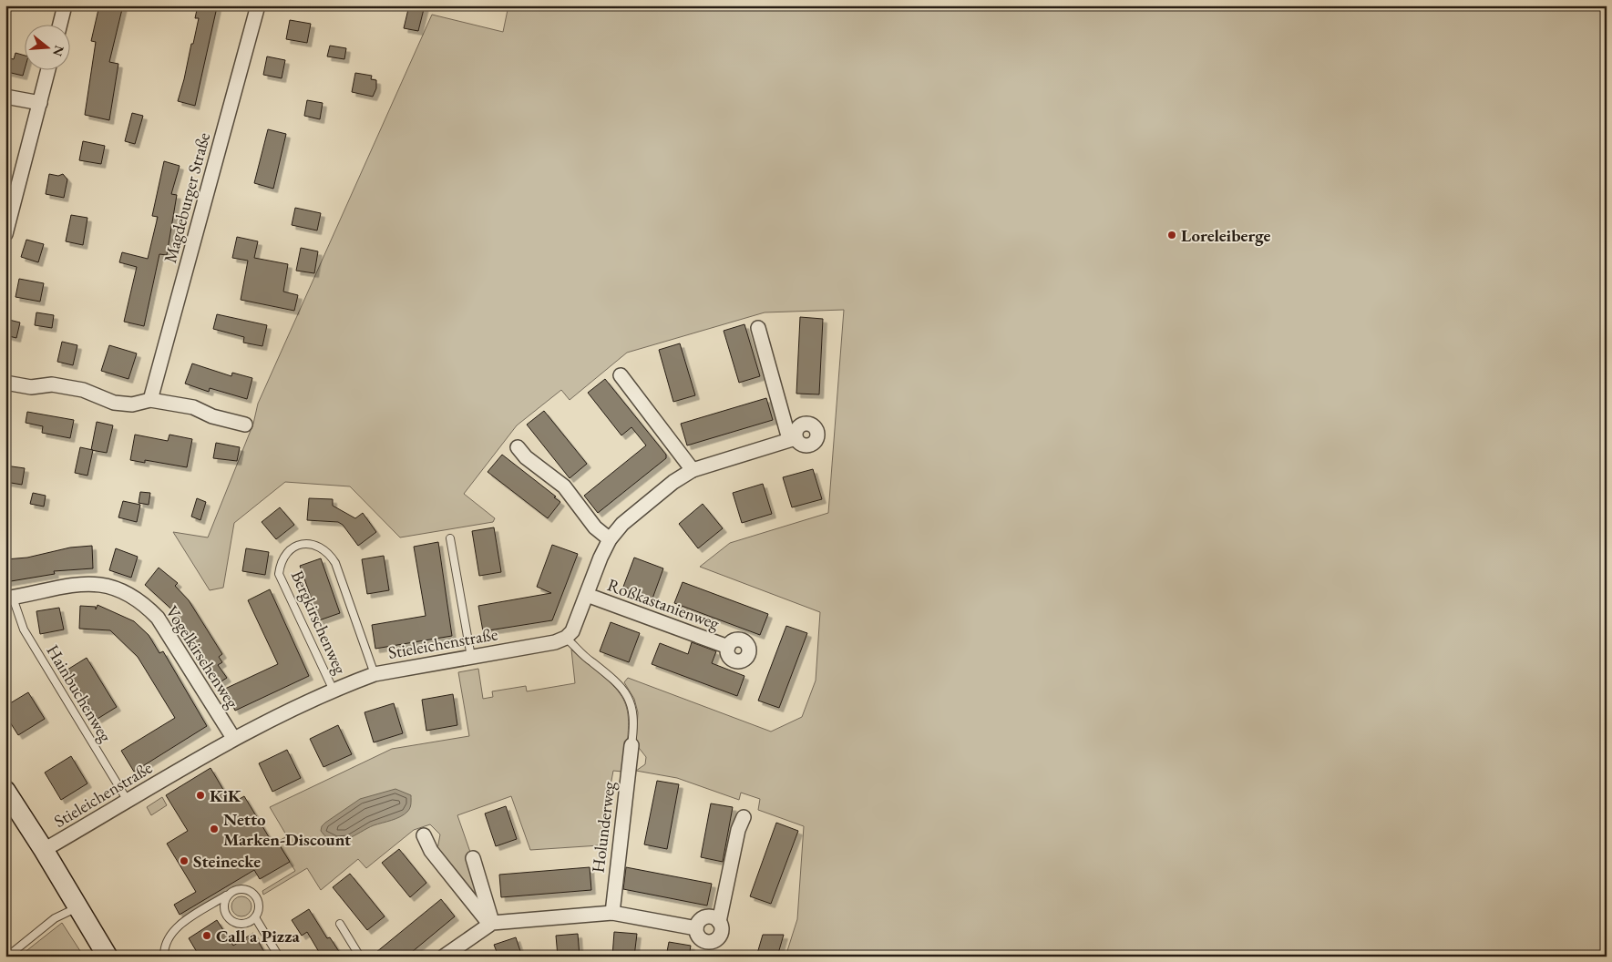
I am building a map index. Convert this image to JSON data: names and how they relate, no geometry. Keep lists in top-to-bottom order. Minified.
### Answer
{"streets":{"street":["Magdeburger Straße","Roßkastanienweg","Stieleichenstraße","Vogelkirschenweg","Holunderweg"],"lane":["Bergkirschenweg","Hainbuchenweg"]},"crossings":[["Bergkirschenweg","Stieleichenstraße"],["Stieleichenstraße","Vogelkirschenweg"],["Stieleichenstraße","Hainbuchenweg"],["Vogelkirschenweg","Hainbuchenweg"]],"places":["Loreleiberge","KiK","Netto Marken-Discount","Steinecke","Call a Pizza"],"north":"right"}
